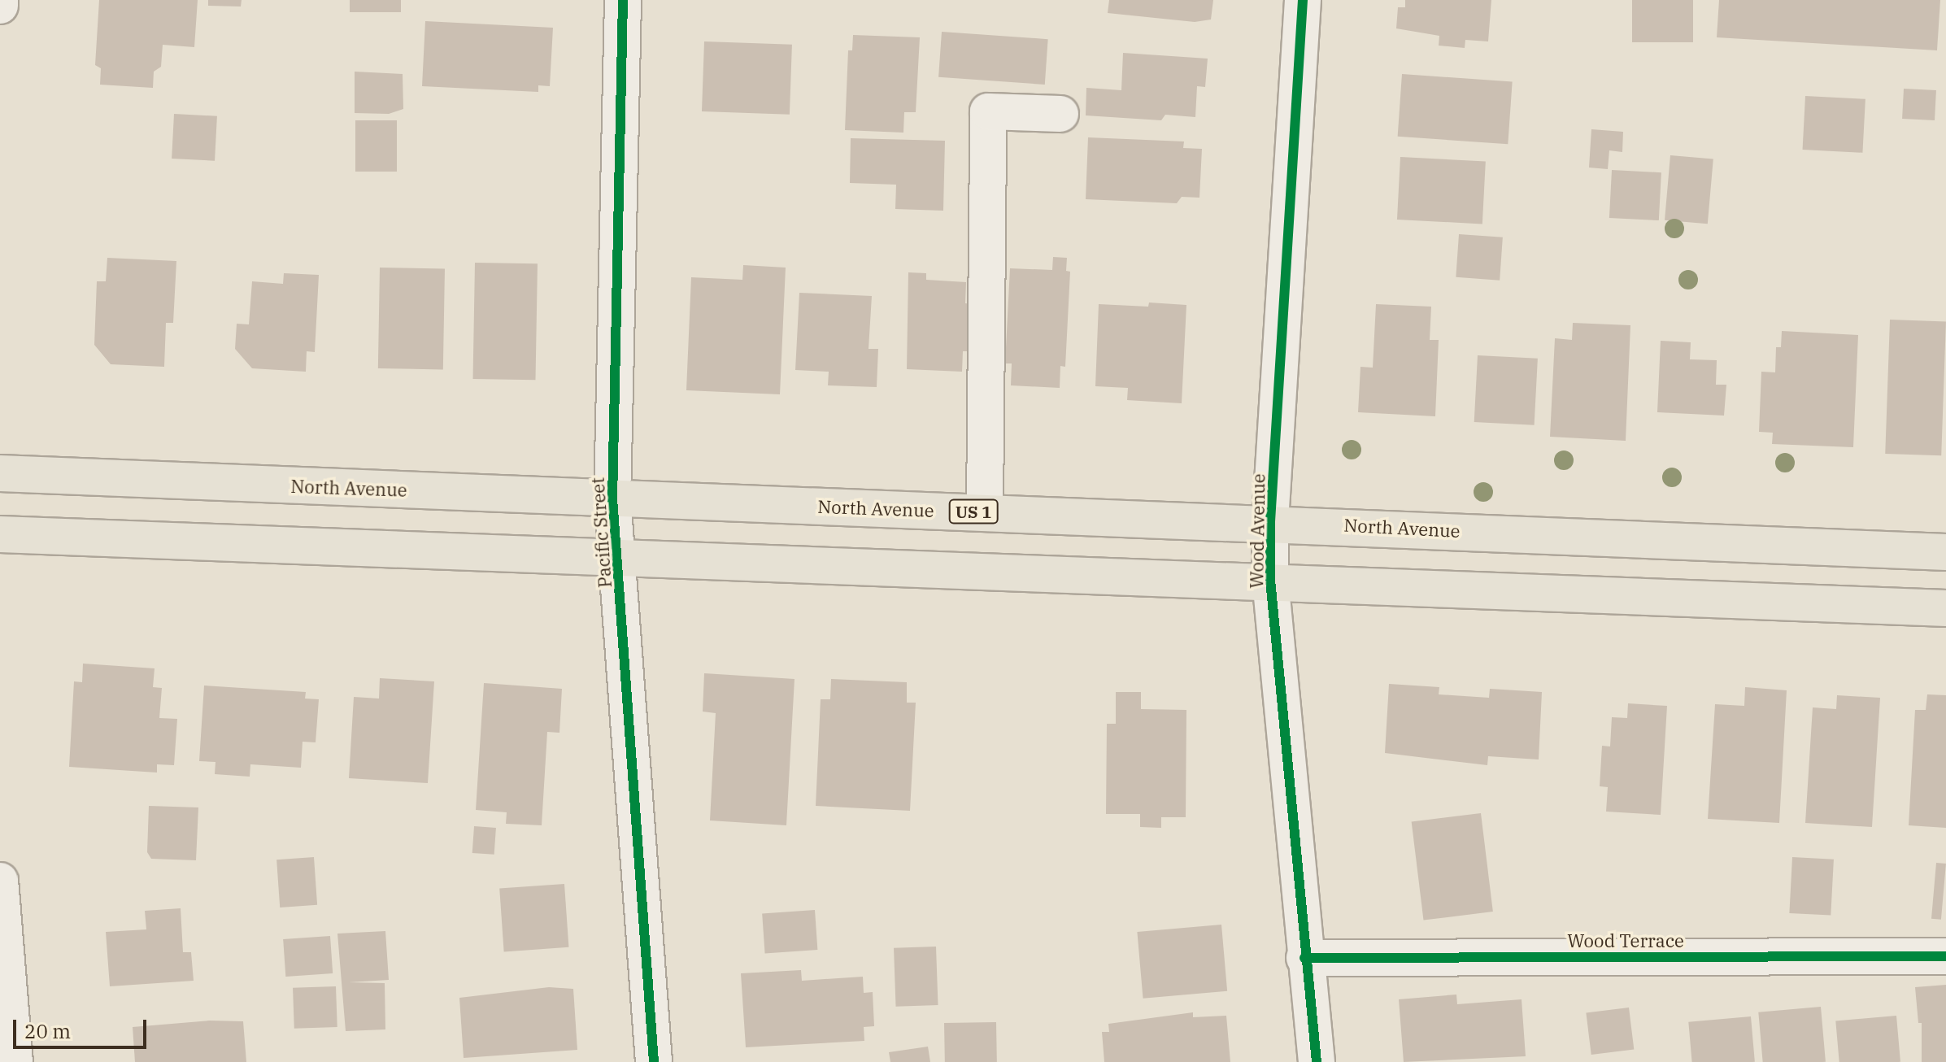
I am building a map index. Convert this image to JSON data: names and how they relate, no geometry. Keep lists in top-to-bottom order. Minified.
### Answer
{"streets":{"main road":["North Avenue","US 1"],"street":["Wood Avenue","Pacific Street","Wood Terrace"]},"crossings":[["North Avenue","Wood Avenue"],["North Avenue","Pacific Street"],["Wood Avenue","Wood Terrace"]],"scale_bar":"20 m"}
